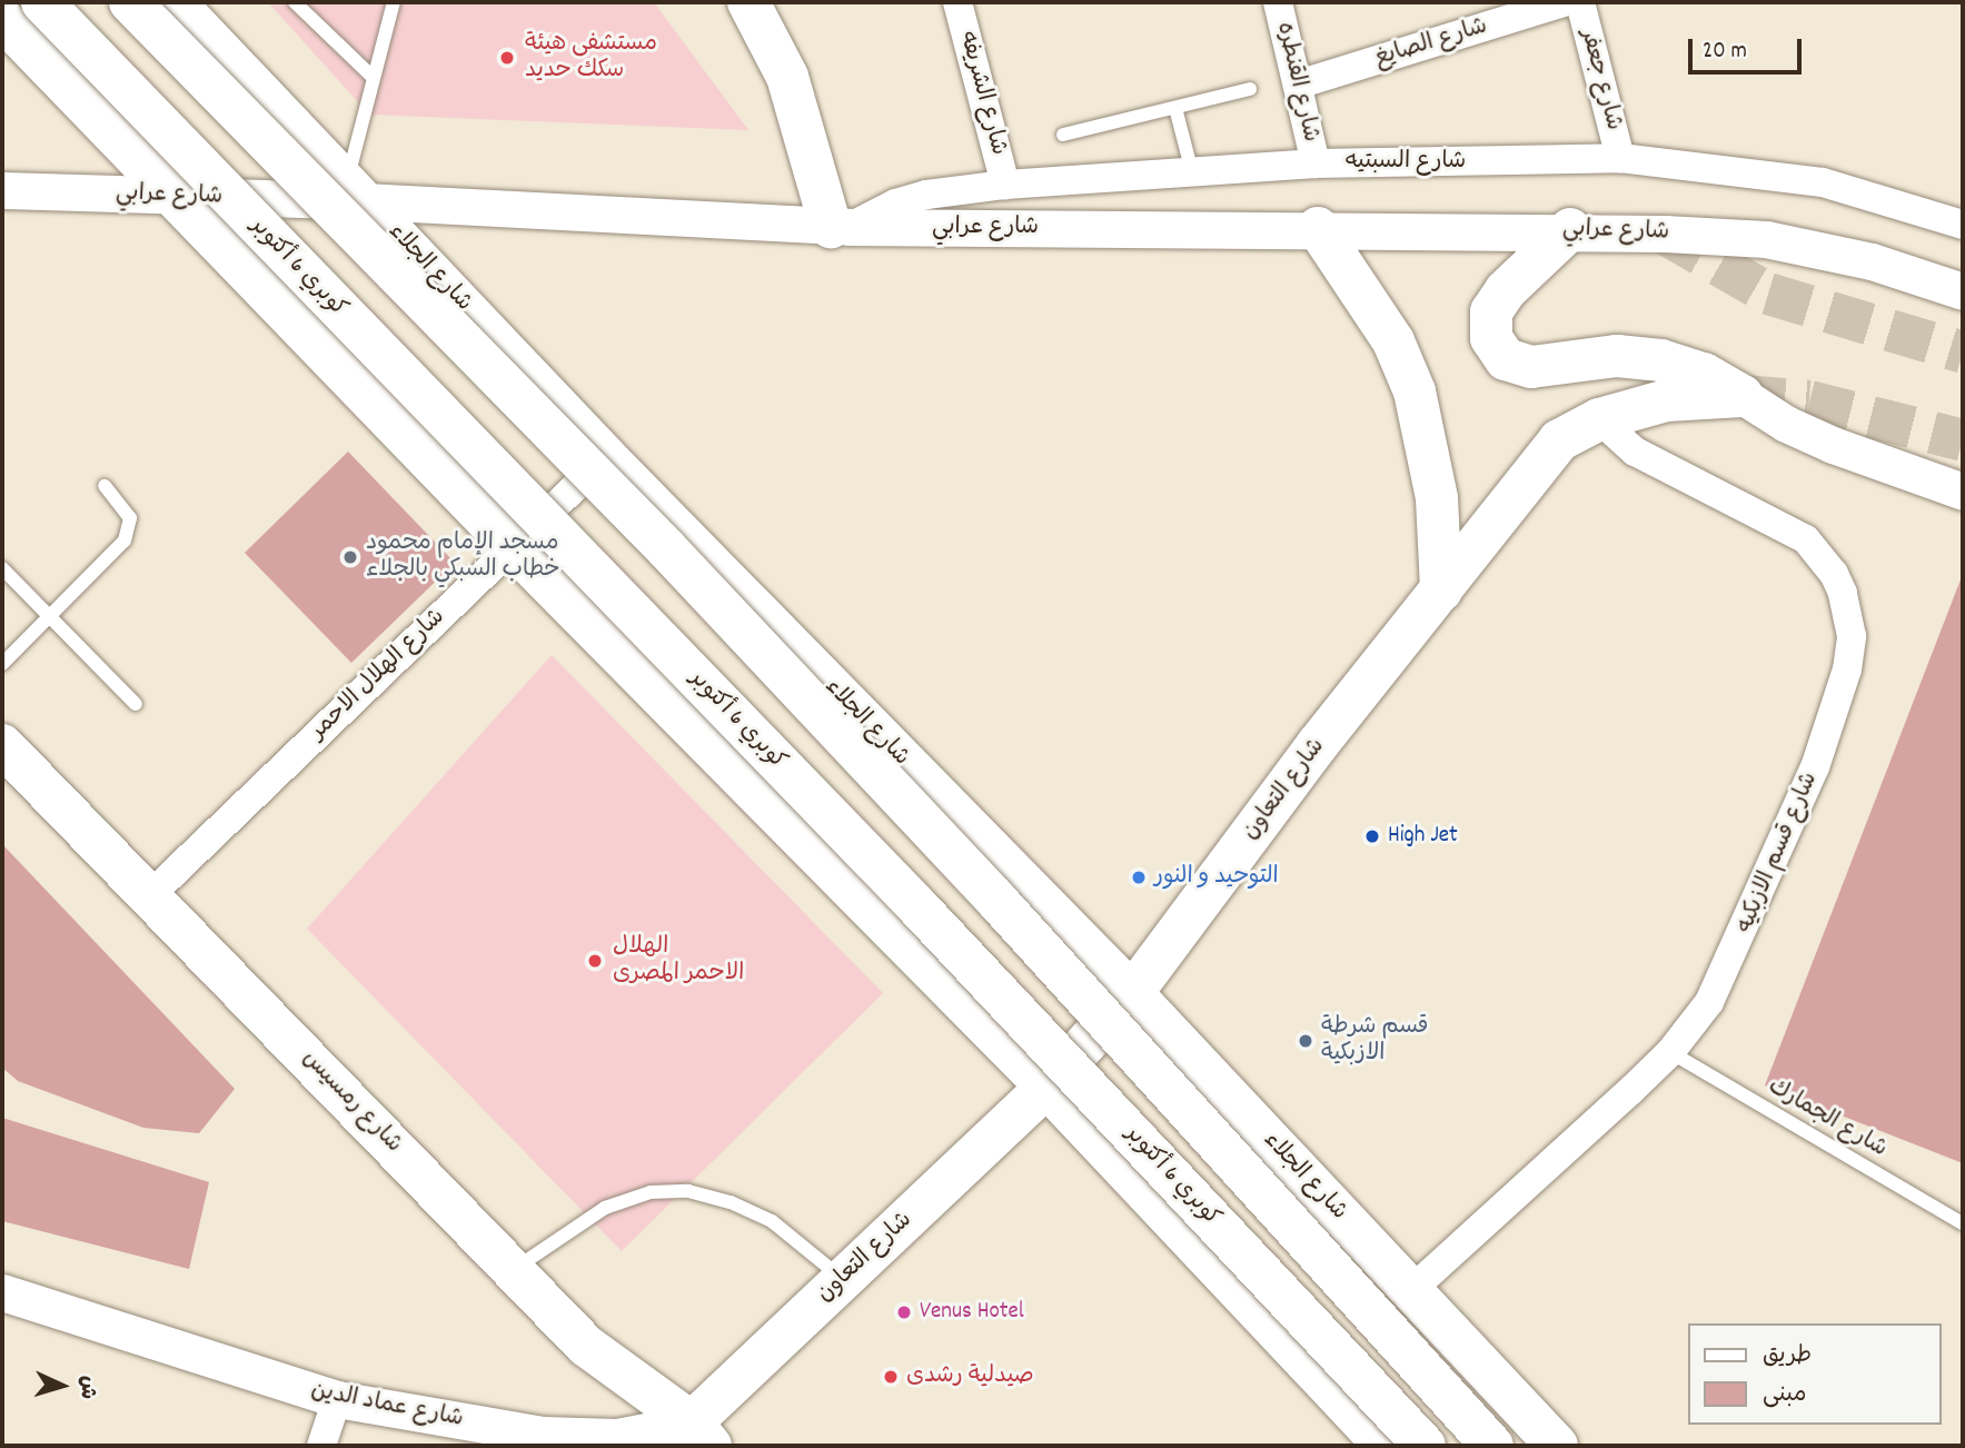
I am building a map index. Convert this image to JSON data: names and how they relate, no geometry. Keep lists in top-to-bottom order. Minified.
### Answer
{"streets":{"main road":["كوبري 6 أكتوبر","شارع الجلاء","شارع التعاون","شارع رمسيس"],"street":["شارع الصايغ","شارع جعفر","شارع القنطره","شارع الشريفه","شارع السبتيه","شارع عرابي","شارع الهلال الاحمر","شارع قسم الازبكيه","شارع عماد الدين"],"lane":["شارع الجمارك"]},"crossings":[["شارع الصايغ","شارع القنطره"],["شارع جعفر","شارع السبتيه"],["شارع القنطره","شارع السبتيه"],["شارع الشريفه","شارع السبتيه"],["شارع السبتيه","شارع عرابي"],["شارع عرابي","شارع الجلاء"],["شارع الجلاء","شارع الهلال الاحمر"],["شارع الجلاء","شارع التعاون"],["شارع الجلاء","شارع قسم الازبكيه"],["شارع الهلال الاحمر","شارع رمسيس"],["شارع التعاون","شارع قسم الازبكيه"],["شارع التعاون","شارع رمسيس"],["شارع التعاون","شارع عماد الدين"],["شارع قسم الازبكيه","شارع الجمارك"],["شارع رمسيس","شارع عماد الدين"]],"places":["مستشفى هيئة سكك حديد","مسجد الإمام محمود خطاب السبكي بالجلاء","High Jet","التوحيد و النور","الهلال الاحمر المصرى","قسم شرطة الازبكية","Venus Hotel","صيدلية رشدى"],"legend":["طريق","مبنى"],"scale_bar":"20 m","north":"right"}
